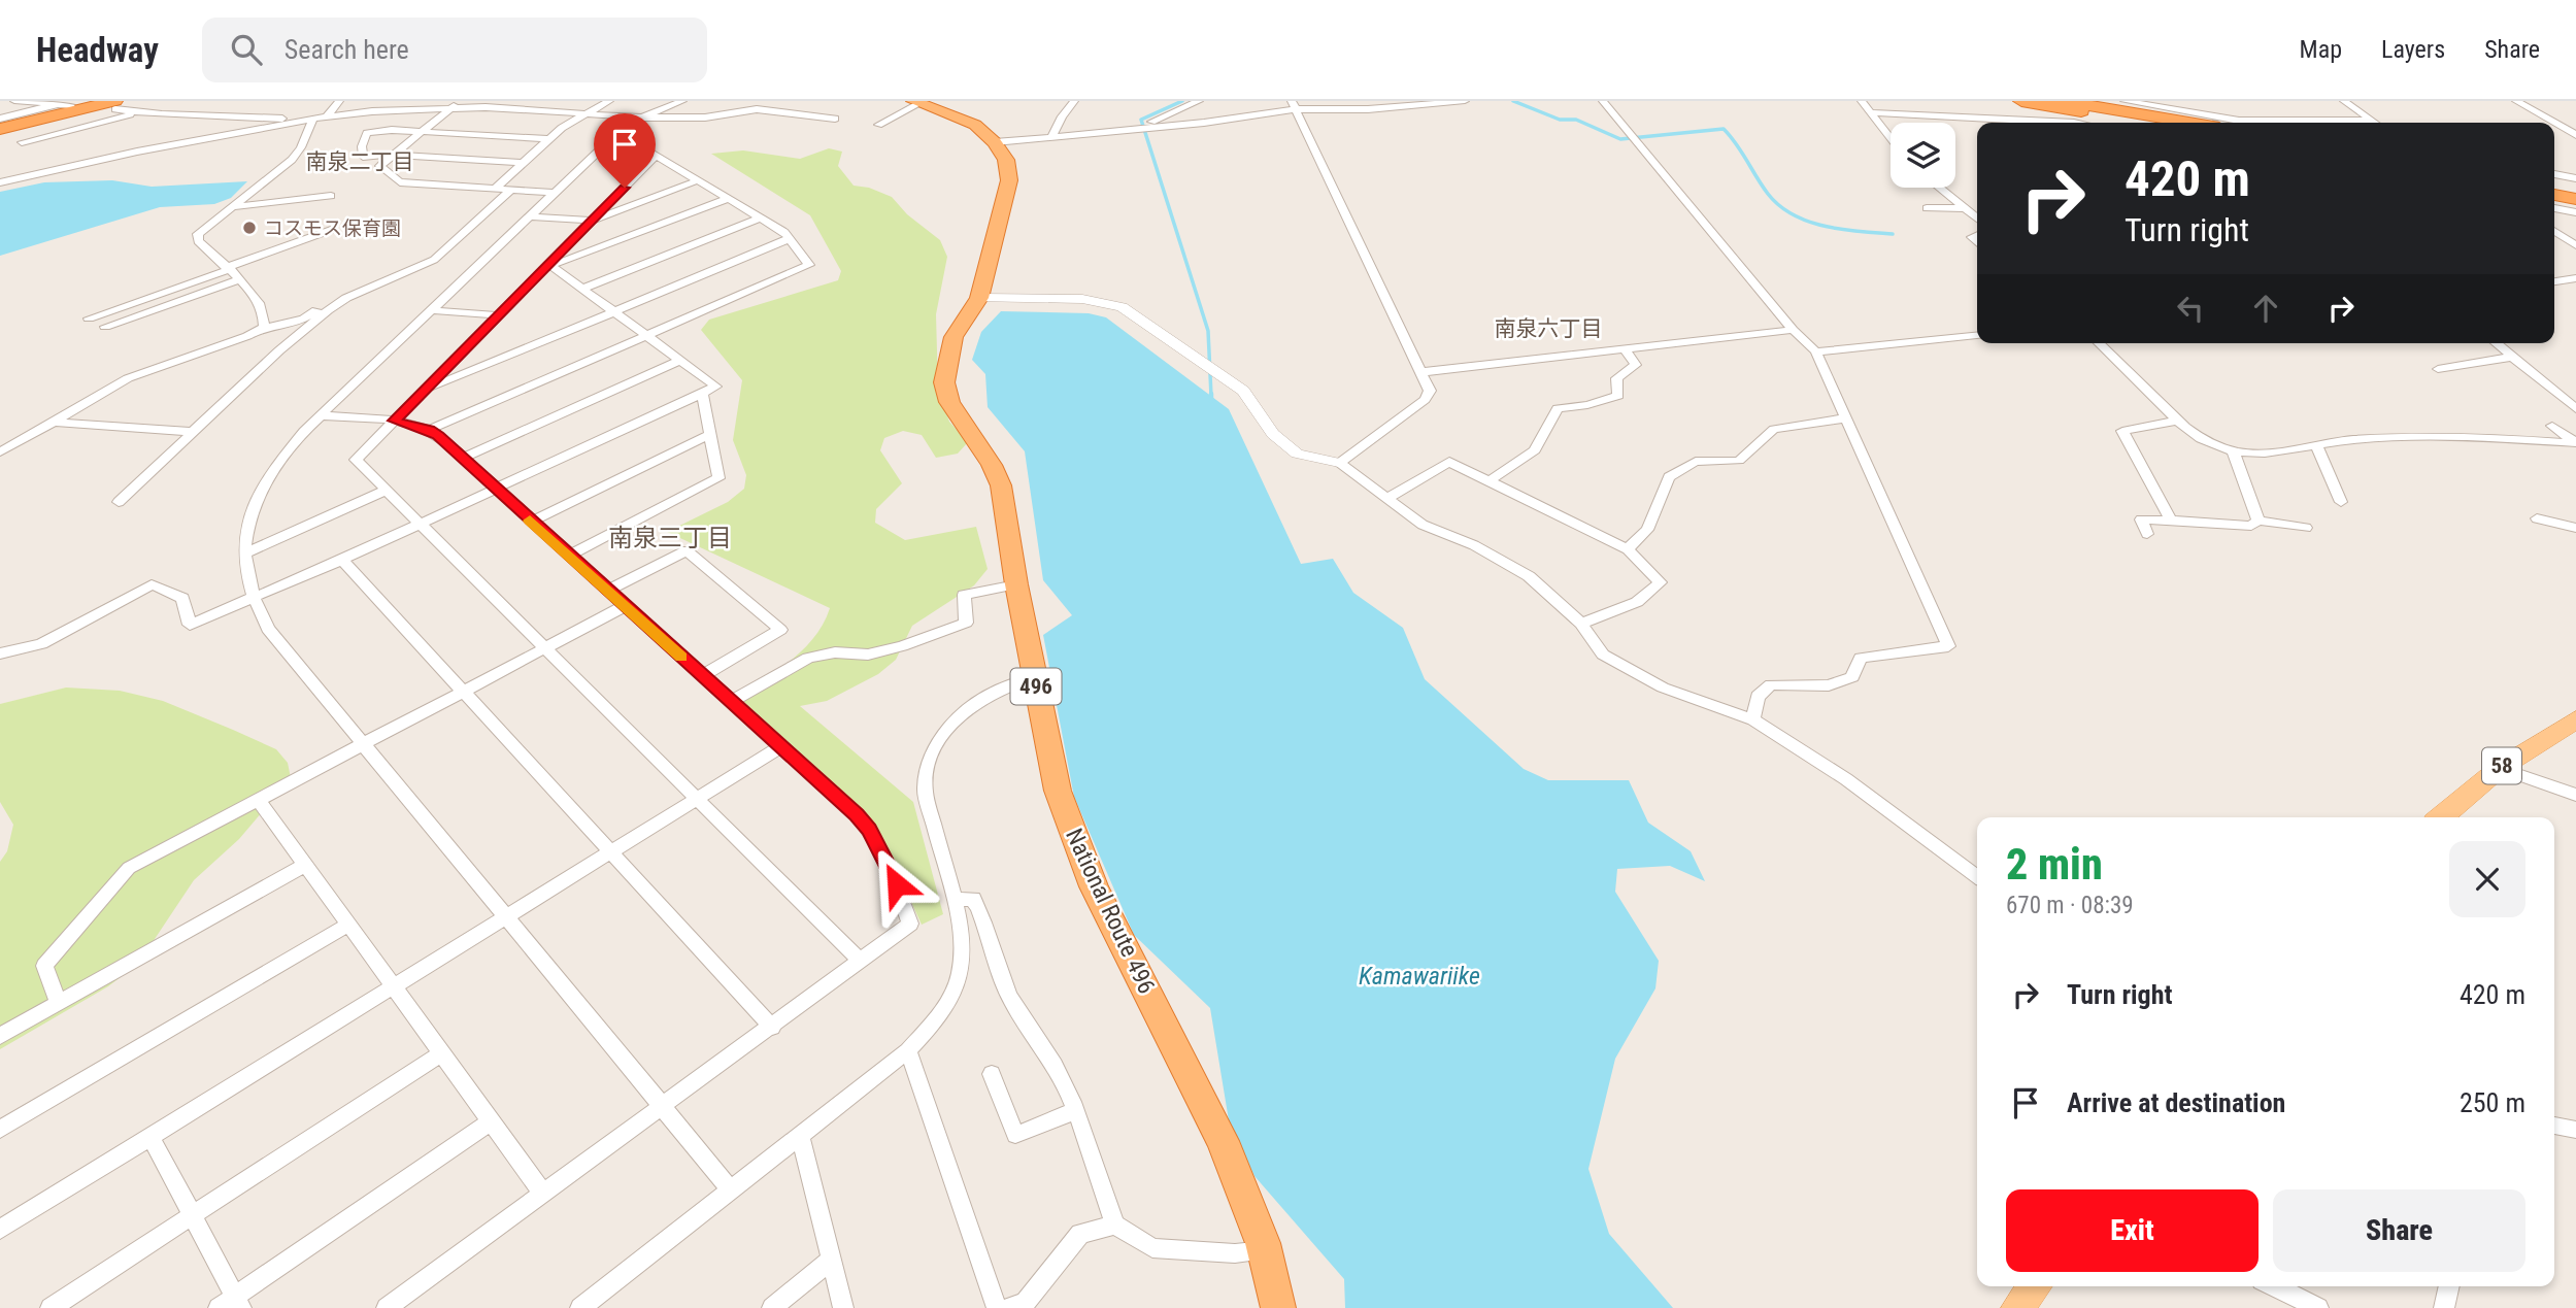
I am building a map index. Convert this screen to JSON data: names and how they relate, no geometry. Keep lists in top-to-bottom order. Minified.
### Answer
{"streets":{"highway":["496","National Route 496"],"main road":["58"]},"districts":["南泉二丁目","南泉六丁目","南泉三丁目"],"water":["Kamawariike"],"places":["コスモス保育園"],"page":{"header":"Headway","search":"Search here","nav":["Map","Layers","Share"],"turn":["420 m","Turn right"],"heading":["2 min","670 m · 08:39"],"list":[{"name":"Turn right","value":"420 m"},{"name":"Arrive at destination","value":"250 m"}],"buttons":["Exit","Share"]}}
